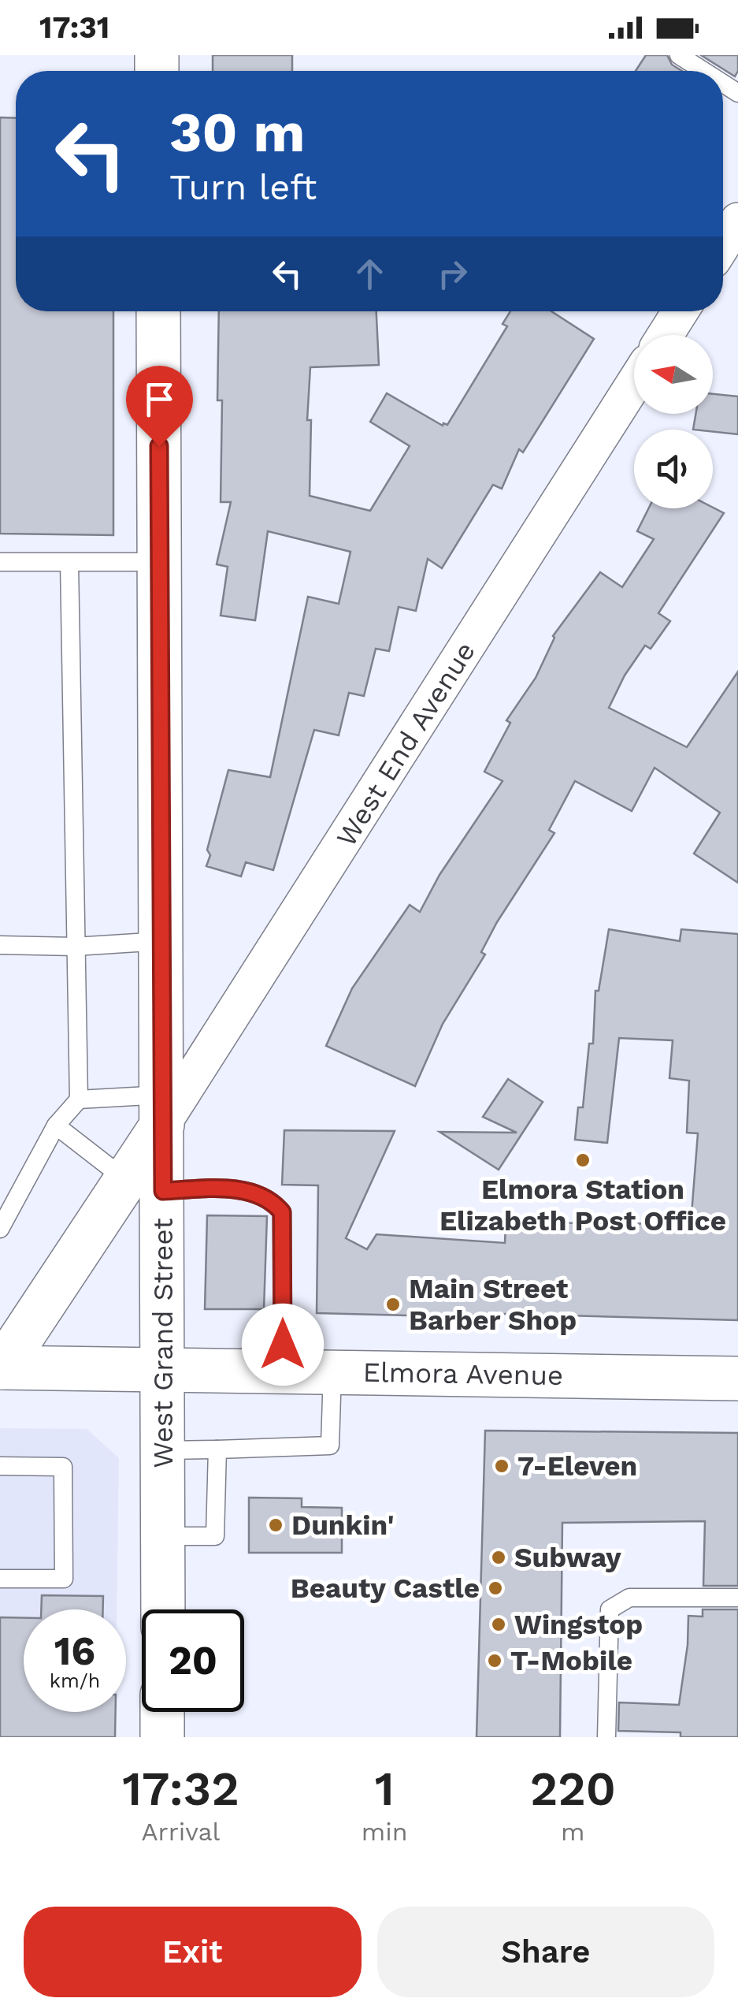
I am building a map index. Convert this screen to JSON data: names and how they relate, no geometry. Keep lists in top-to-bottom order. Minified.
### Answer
{"streets":{"street":["West End Avenue","West Grand Street","Elmora Avenue"]},"crossings":[["West Grand Street","Elmora Avenue"]],"places":["Elmora Station Elizabeth Post Office","Main Street Barber Shop","7-Eleven","Dunkin'","Subway","Beauty Castle","Wingstop","T-Mobile"],"north":"left","page":{"status":"17:31","turn":["30 m","Turn left"],"speed":"16 km/h","limit":"20","eta":["17:32","Arrival","1","min","220","m"],"buttons":["Exit","Share"]}}
